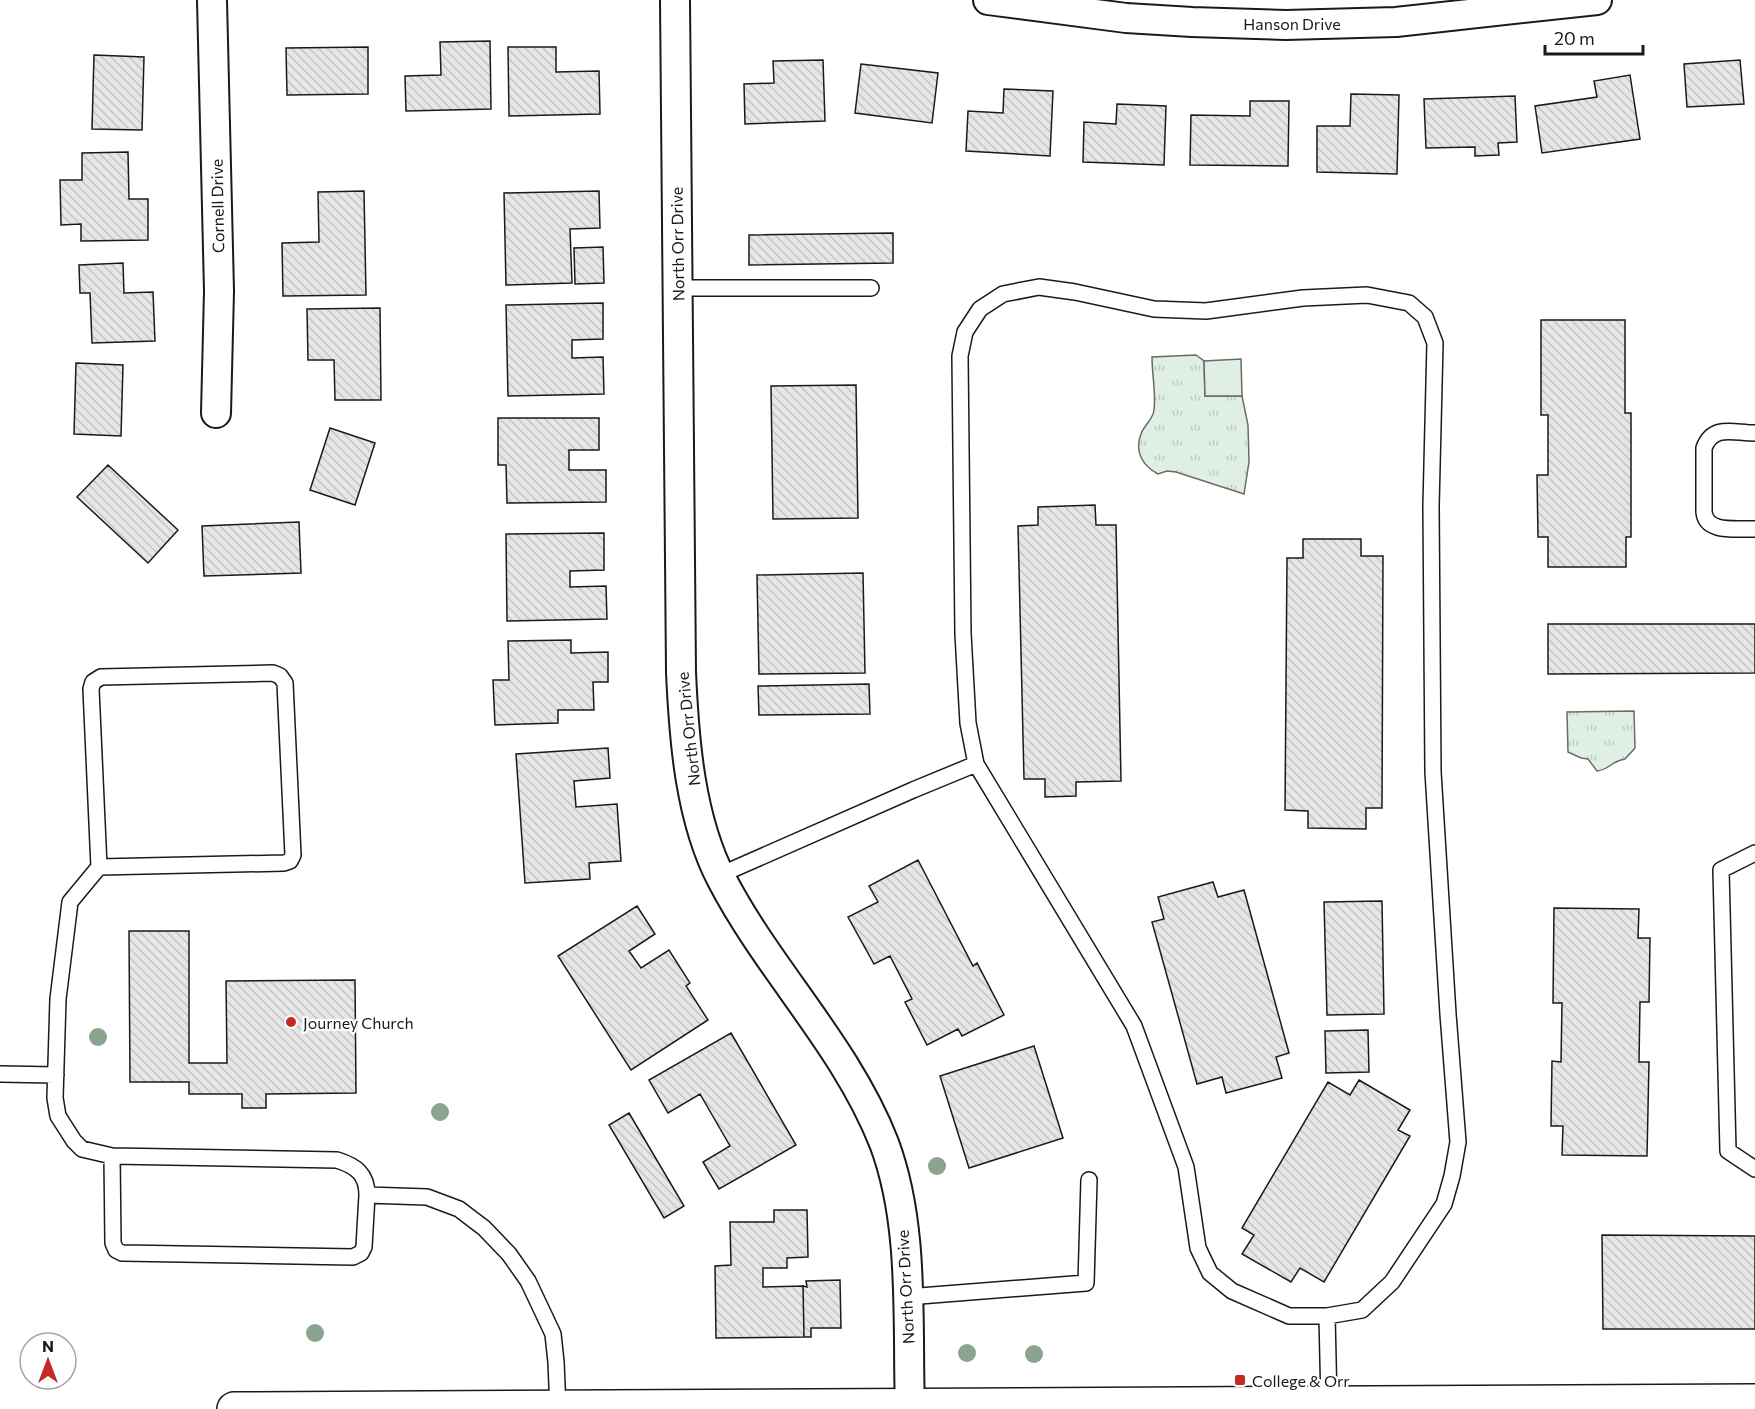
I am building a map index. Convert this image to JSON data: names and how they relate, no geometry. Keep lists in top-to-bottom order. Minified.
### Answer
{"streets":{"street":["Hanson Drive","Cornell Drive","North Orr Drive"]},"places":{"other":["Journey Church"],"transit":["College & Orr"]},"scale_bar":"20 m","north":"top"}
